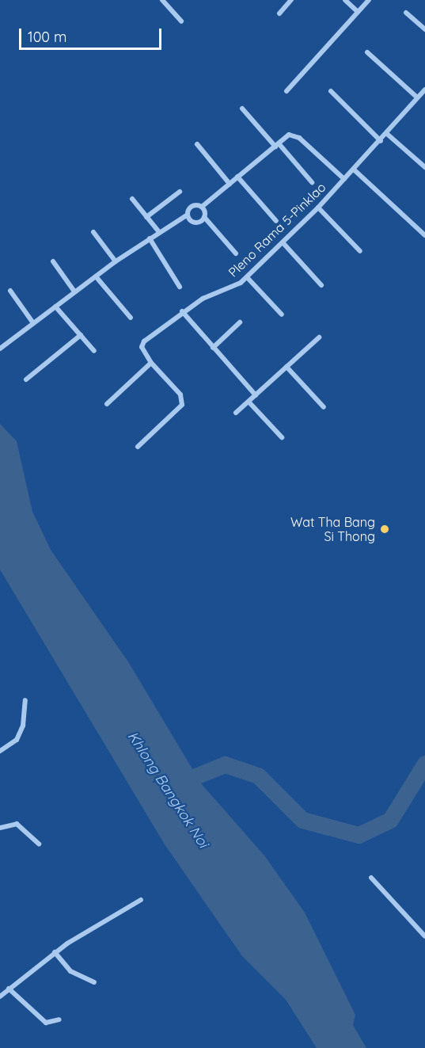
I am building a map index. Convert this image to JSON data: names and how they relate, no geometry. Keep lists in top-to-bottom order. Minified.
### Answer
{"streets":{"street":["Pleno Rama 5-Pinklao"]},"water":["Khlong Bangkok Noi"],"places":["Wat Tha Bang Si Thong"],"scale_bar":"100 m"}
